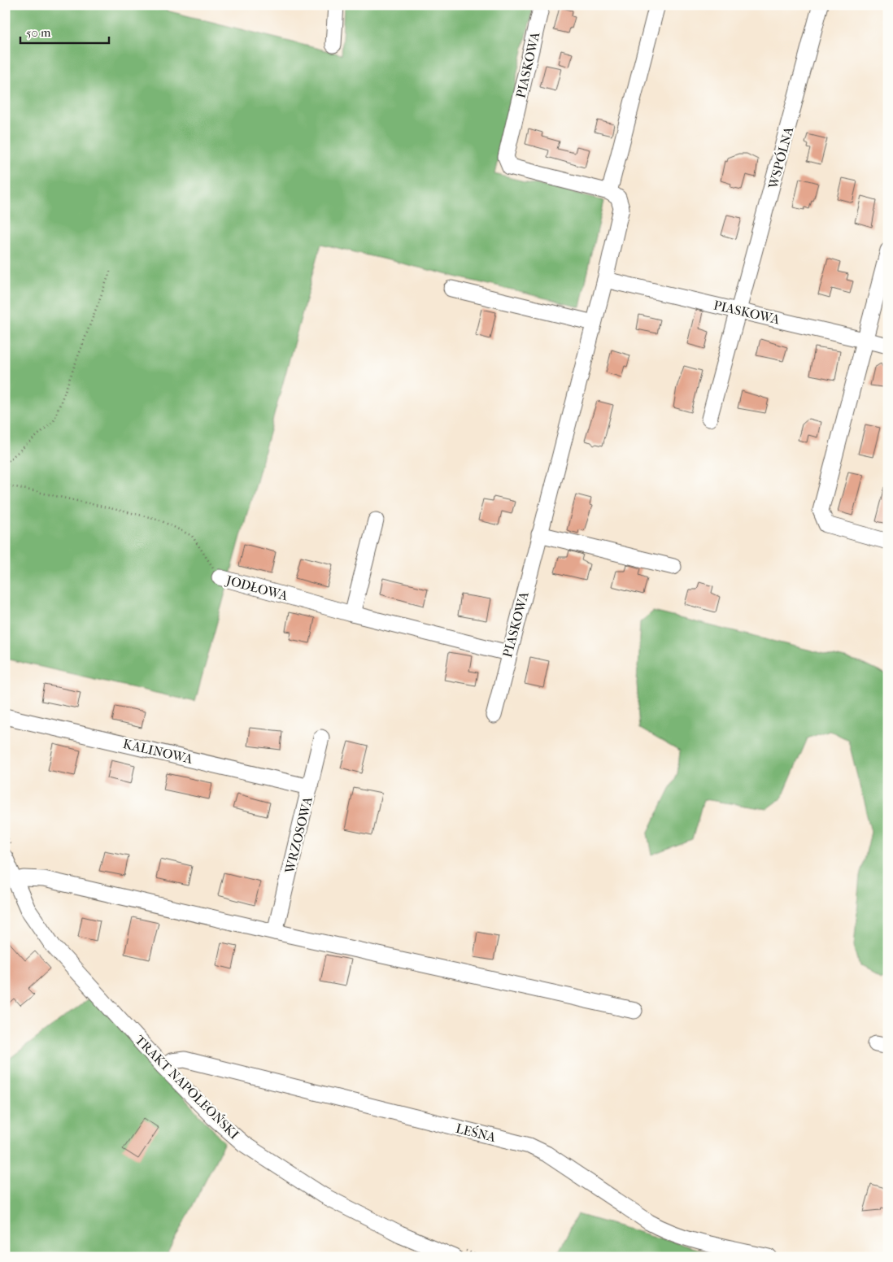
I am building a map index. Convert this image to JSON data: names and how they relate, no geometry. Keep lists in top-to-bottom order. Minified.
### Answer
{"streets":{"street":["PIASKOWA","WSPÓLNA","JODŁOWA","KALINOWA","WRZOSOWA","TRAKT NAPOLEOŃSKI","LEŚNA"]},"crossings":[["PIASKOWA","WSPÓLNA"],["PIASKOWA","JODŁOWA"],["KALINOWA","WRZOSOWA"],["TRAKT NAPOLEOŃSKI","LEŚNA"]],"scale_bar":"50 m"}
